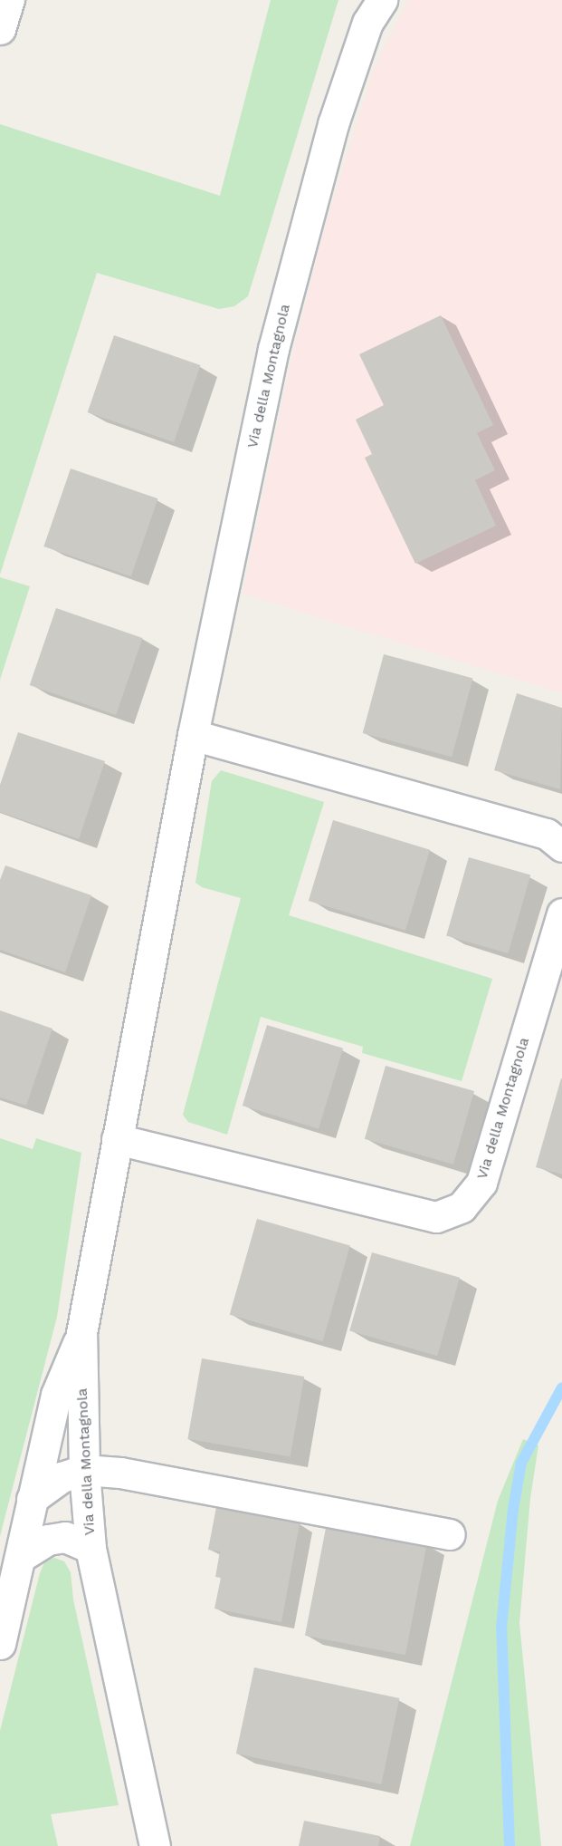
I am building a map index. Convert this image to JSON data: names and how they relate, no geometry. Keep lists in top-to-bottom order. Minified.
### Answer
{"streets":{"street":["Via della Montagnola"]}}
